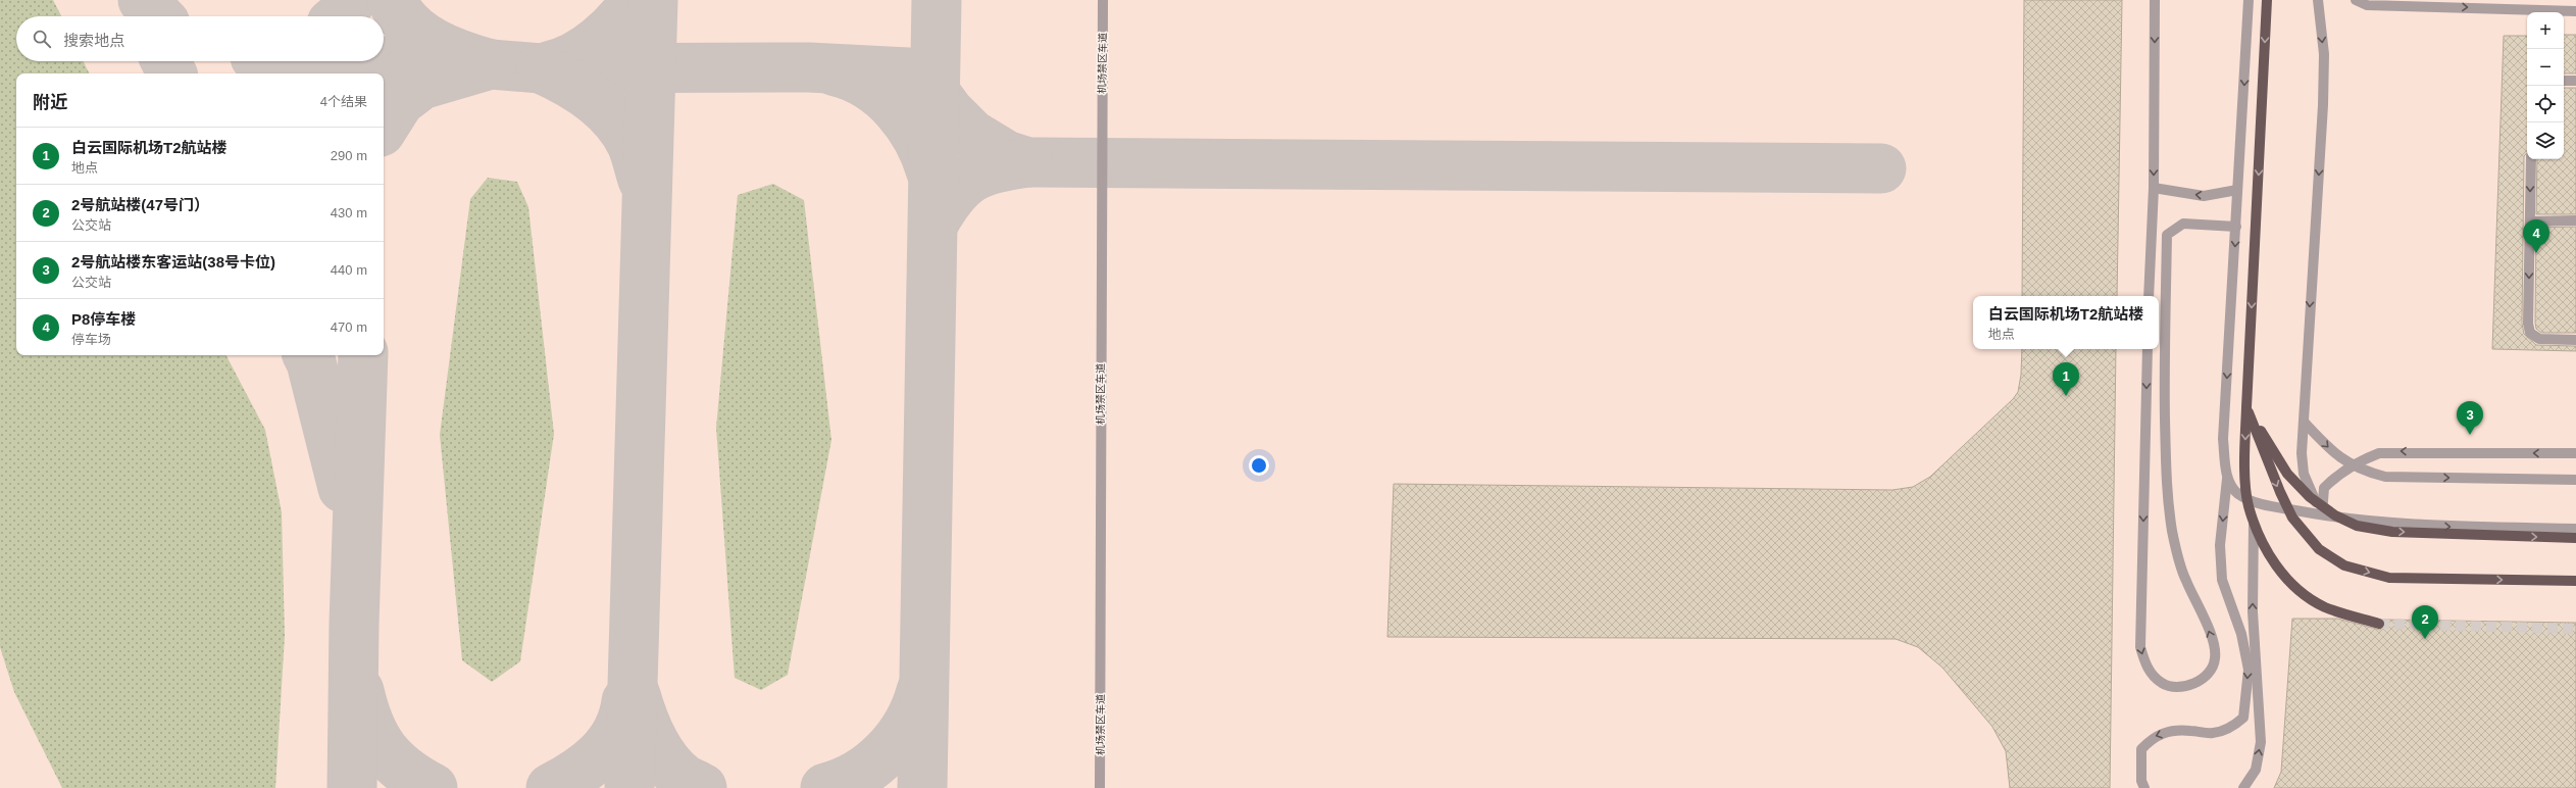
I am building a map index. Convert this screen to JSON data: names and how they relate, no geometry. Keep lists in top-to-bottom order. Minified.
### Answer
{"streets":{"street":["机场禁区车道"]},"page":{"map_buttons":["+","−"],"search":"搜索地点","heading":["附近","4个结果"],"list":[{"mark":"1","name":"白云国际机场T2航站楼","note":"地点","value":"290 m"},{"mark":"2","name":"2号航站楼(47号门）","note":"公交站","value":"430 m"},{"mark":"3","name":"2号航站楼东客运站(38号卡位)","note":"公交站","value":"440 m"},{"mark":"4","name":"P8停车楼","note":"停车场","value":"470 m"}],"pins":["4","1","3","2"],"popup":["白云国际机场T2航站楼","地点"]}}
